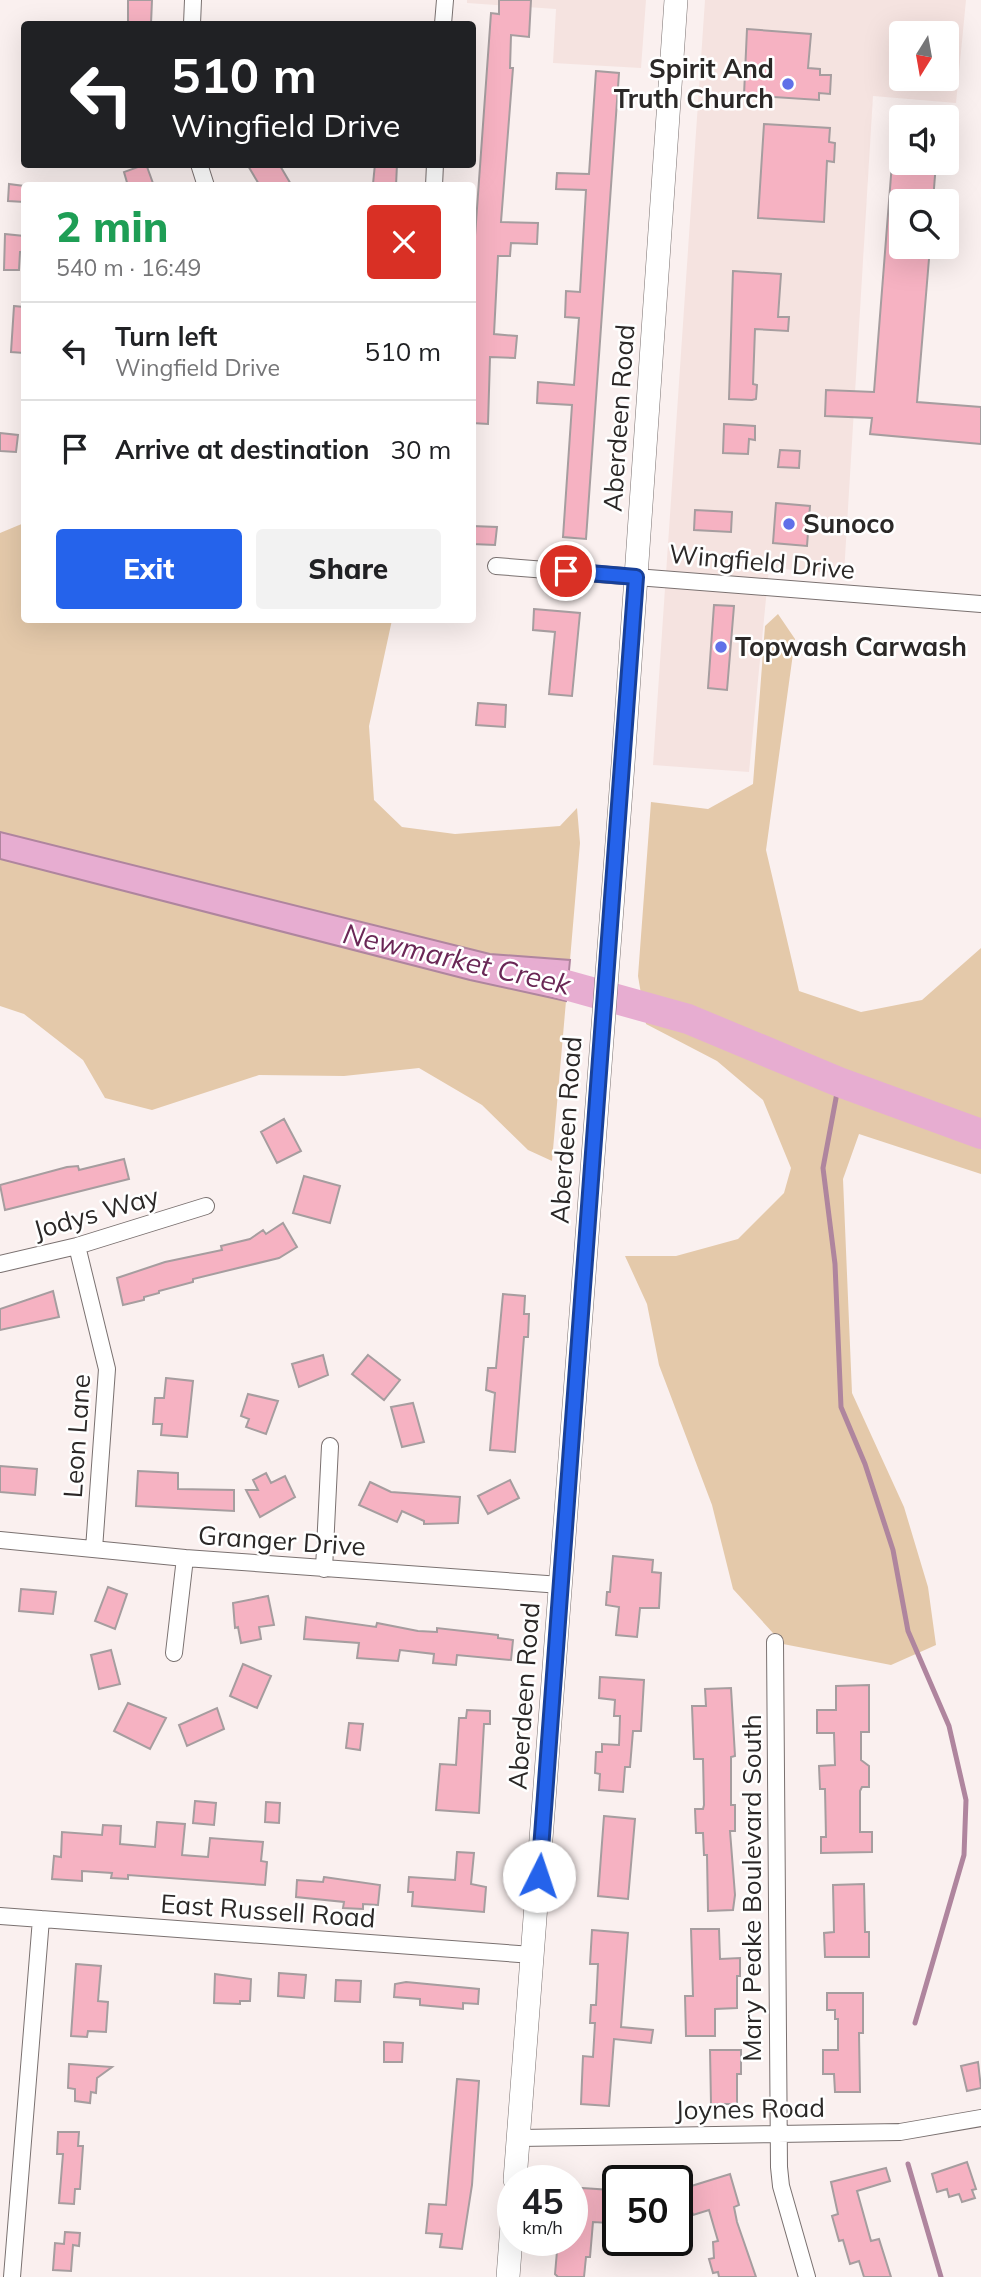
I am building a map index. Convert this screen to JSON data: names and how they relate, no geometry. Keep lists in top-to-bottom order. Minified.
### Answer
{"streets":{"main road":["Aberdeen Road"],"street":["Wingfield Drive","Jodys Way","Leon Lane","Granger Drive","Mary Peake Boulevard South","East Russell Road","Joynes Road"]},"crossings":[["Aberdeen Road","Wingfield Drive"],["Aberdeen Road","Granger Drive"],["Aberdeen Road","East Russell Road"],["Aberdeen Road","Joynes Road"],["Jodys Way","Leon Lane"],["Leon Lane","Granger Drive"],["Mary Peake Boulevard South","Joynes Road"]],"water":["Newmarket Creek"],"places":["Spirit And Truth Church","Sunoco","Topwash Carwash"],"north":"bottom","page":{"turn":["510 m","Wingfield Drive"],"heading":["2 min","540 m · 16:49"],"list":[{"name":"Turn left","note":"Wingfield Drive","value":"510 m"},{"name":"Arrive at destination","value":"30 m"}],"buttons":["Exit","Share"],"speed":"45 km/h","limit":"50"}}
